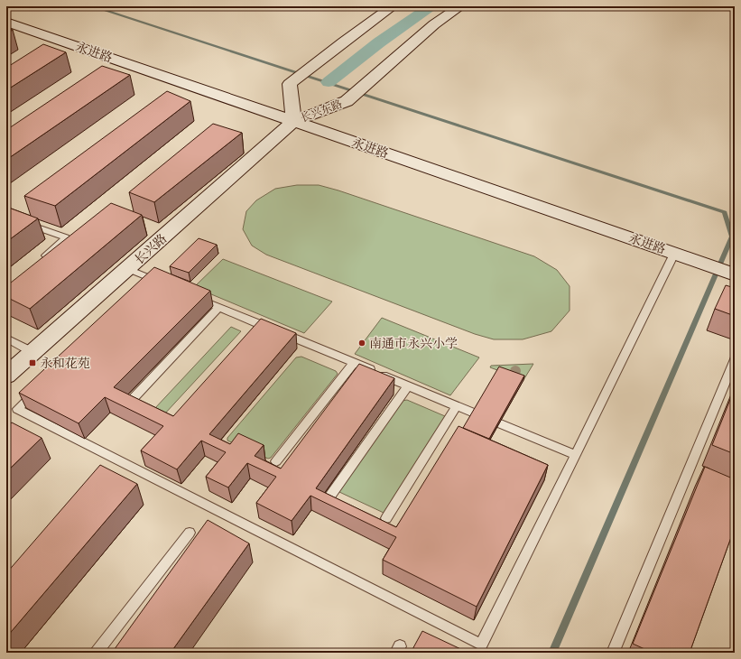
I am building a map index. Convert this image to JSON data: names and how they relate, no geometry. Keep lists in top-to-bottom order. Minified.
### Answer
{"streets":{"street":["永进路","长兴东路","长兴路"]},"crossings":[["永进路","长兴东路"],["永进路","长兴路"],["长兴东路","长兴路"]],"places":{"other":["南通市永兴小学"],"transit":["永和花苑"]}}
